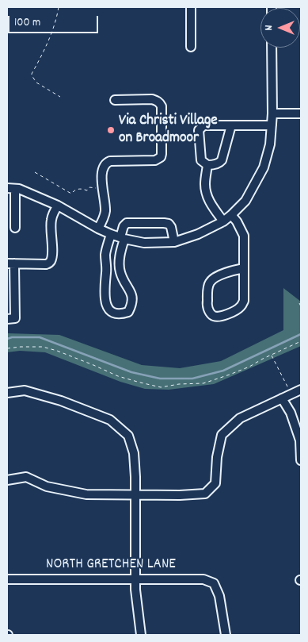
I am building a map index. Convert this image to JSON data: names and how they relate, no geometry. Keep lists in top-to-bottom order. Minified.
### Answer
{"streets":{"street":["NORTH GRETCHEN LANE"]},"places":["Via Christi Village on Broadmoor"],"scale_bar":"100 m","north":"left"}
